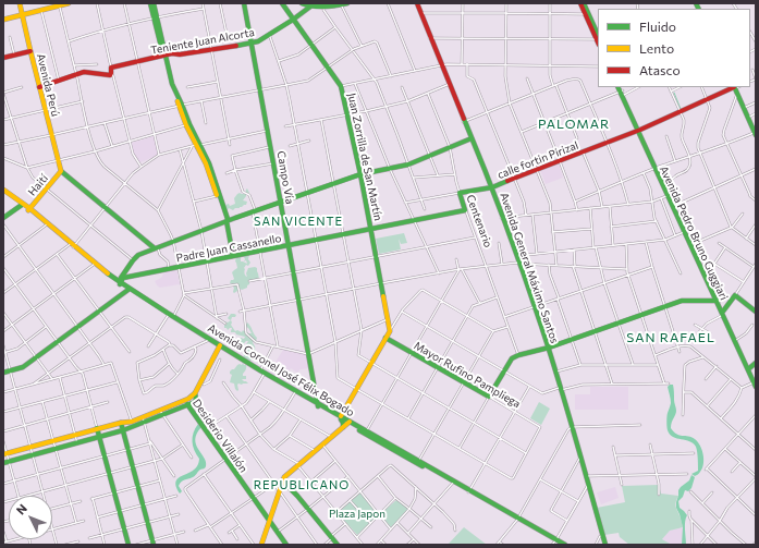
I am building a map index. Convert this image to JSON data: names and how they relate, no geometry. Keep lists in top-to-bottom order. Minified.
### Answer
{"streets":{"main road":["Teniente Juan Alcorta","Avenida Perú","Juan Zorrilla de San Martín","calle fortin Pirizal","Campo Vía","Haití","Centenario","Avenida Pedro Bruno Guggiari","Padre Juan Cassanello","Avenida General Máximo Santos","Avenida Coronel José Félix Bogado","Mayor Rufino Pampliega","Desiderio Villalón"]},"crossings":[["Teniente Juan Alcorta","Juan Zorrilla de San Martín"],["Teniente Juan Alcorta","Campo Vía"],["Avenida Perú","Haití"],["Juan Zorrilla de San Martín","Padre Juan Cassanello"],["calle fortin Pirizal","Centenario"],["calle fortin Pirizal","Avenida Pedro Bruno Guggiari"],["calle fortin Pirizal","Avenida General Máximo Santos"],["Campo Vía","Padre Juan Cassanello"],["Campo Vía","Avenida Coronel José Félix Bogado"],["Haití","Avenida Coronel José Félix Bogado"],["Centenario","Padre Juan Cassanello"],["Padre Juan Cassanello","Avenida Coronel José Félix Bogado"]],"districts":["PALOMAR","SAN VICENTE","SAN RAFAEL","REPUBLICANO"],"parks":["Plaza Japon"],"legend":["Fluido","Lento","Atasco"],"north":"top left"}
